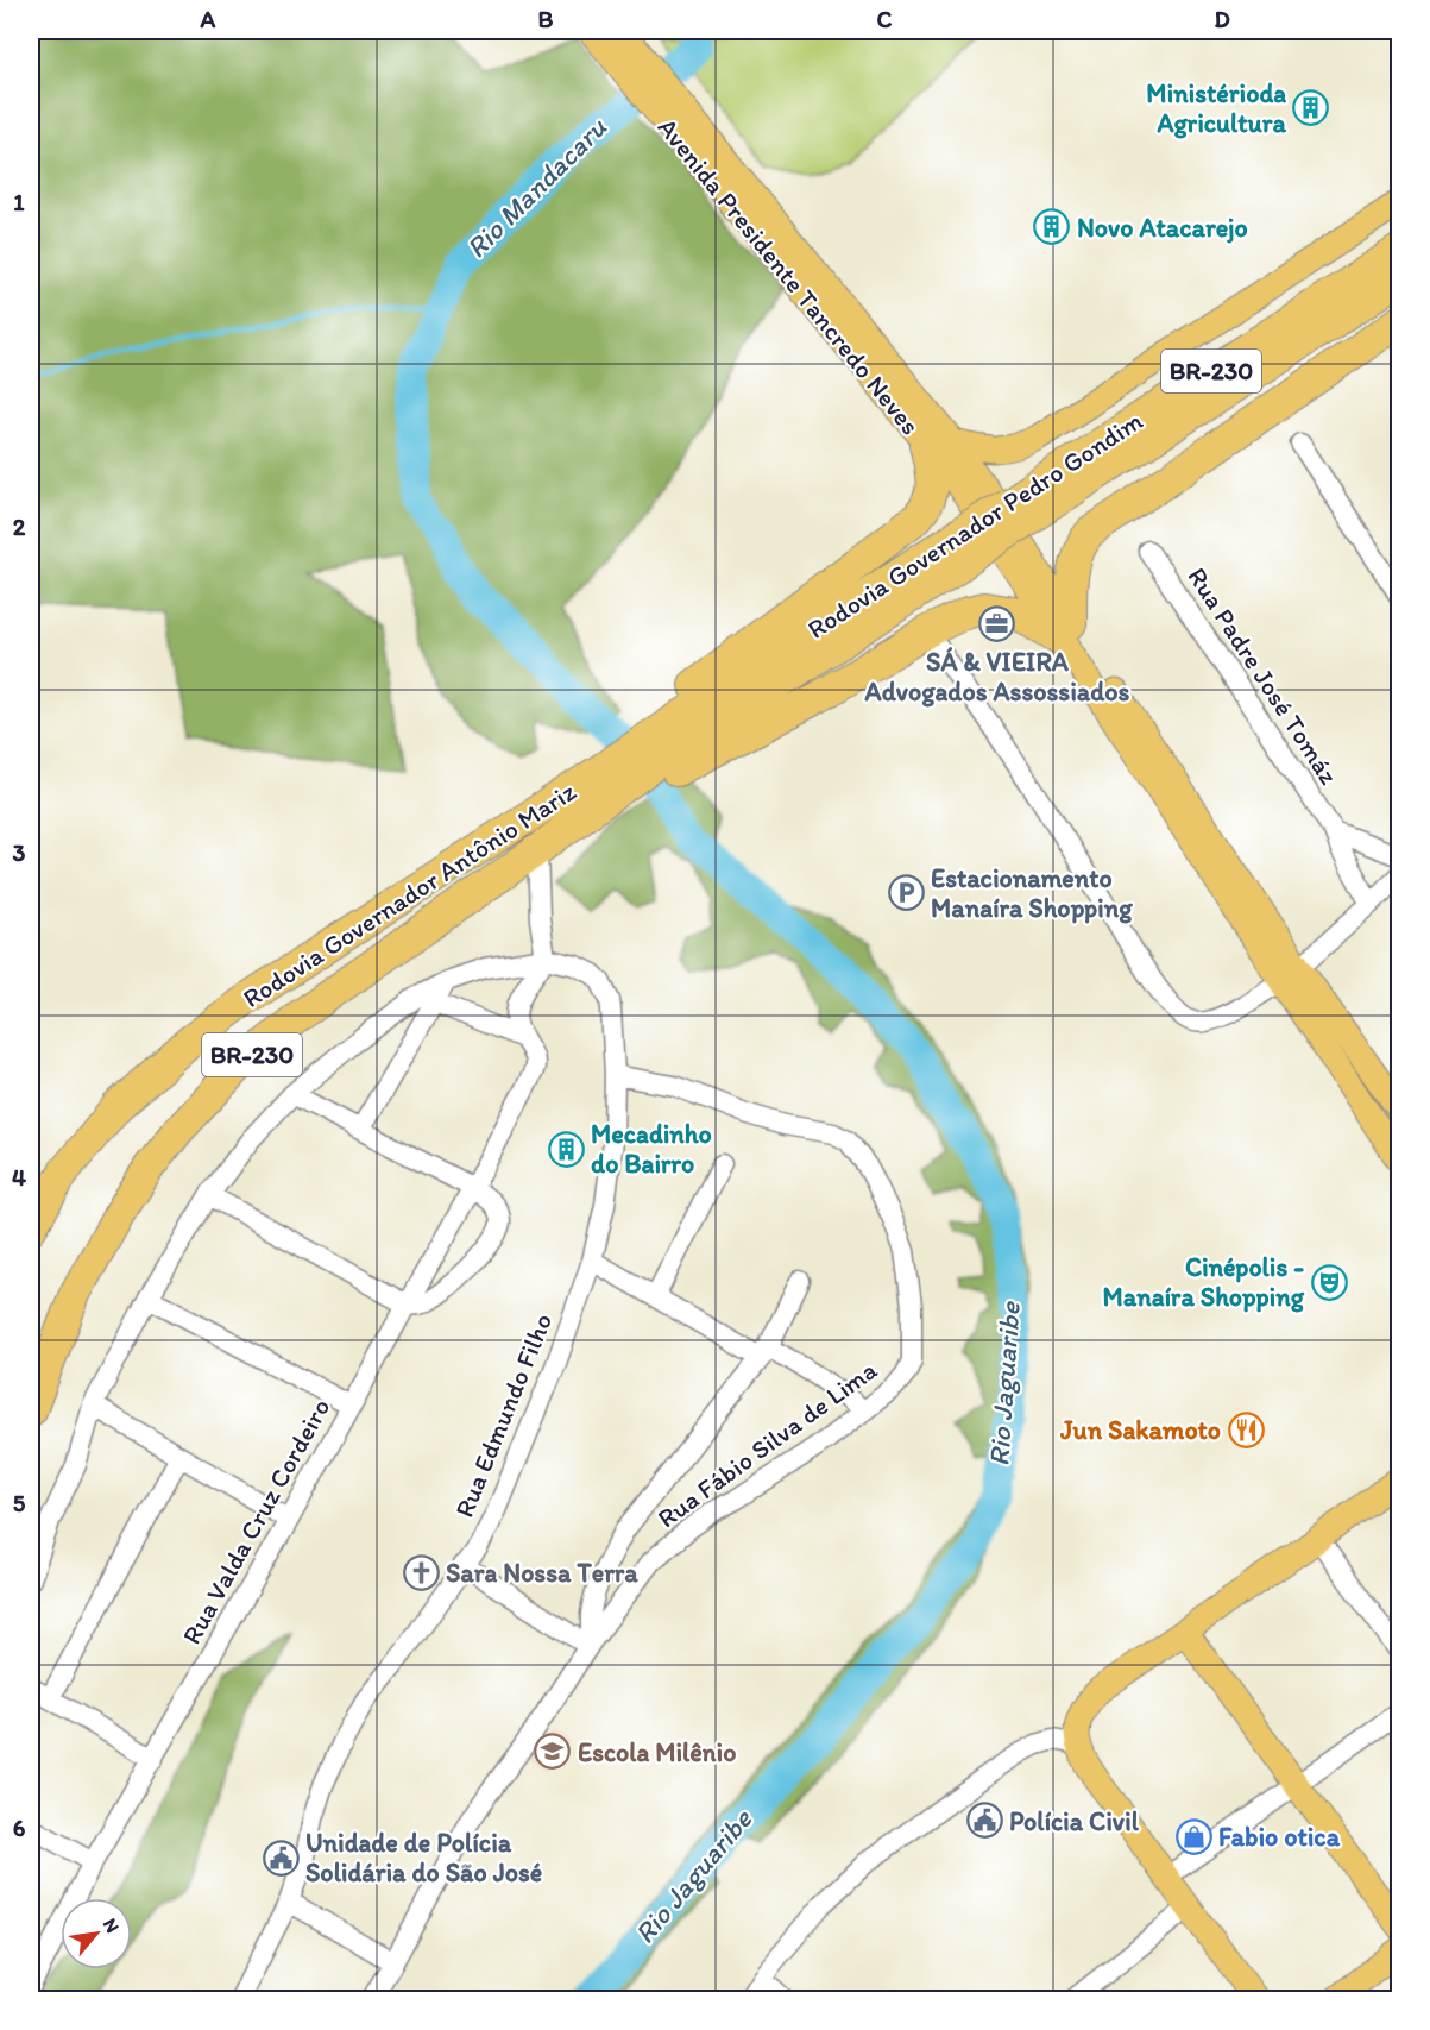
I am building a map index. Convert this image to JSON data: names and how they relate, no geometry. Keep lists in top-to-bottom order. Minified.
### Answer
{"streets":{"highway":["BR-230","Rodovia Governador Pedro Gondim","Rodovia Governador Antônio Mariz"],"main road":["Avenida Presidente Tancredo Neves"],"street":["Rua Padre José Tomáz","Rua Edmundo Filho","Rua Fábio Silva de Lima","Rua Valda Cruz Cordeiro"]},"crossings":[["Avenida Presidente Tancredo Neves","Rodovia Governador Pedro Gondim"],["Rodovia Governador Pedro Gondim","Rodovia Governador Antônio Mariz"],["Rua Edmundo Filho","Rua Fábio Silva de Lima"]],"water":["Rio Mandacaru","Rio Jaguaribe"],"places":{"building":["Ministérioda Agricultura","Novo Atacarejo","Mecadinho do Bairro"],"office":["SÁ & VIEIRA Advogados Assossiados"],"parking":["Estacionamento Manaíra Shopping"],"theatre":["Cinépolis - Manaíra Shopping"],"restaurant":["Jun Sakamoto"],"church":["Sara Nossa Terra"],"school or university":["Escola Milênio"],"public building":["Polícia Civil","Unidade de Polícia Solidária do São José"],"shop":["Fabio otica"]},"north":"top right","grid":{"columns":["A","B","C","D"],"rows":["1","2","3","4","5","6"]}}
